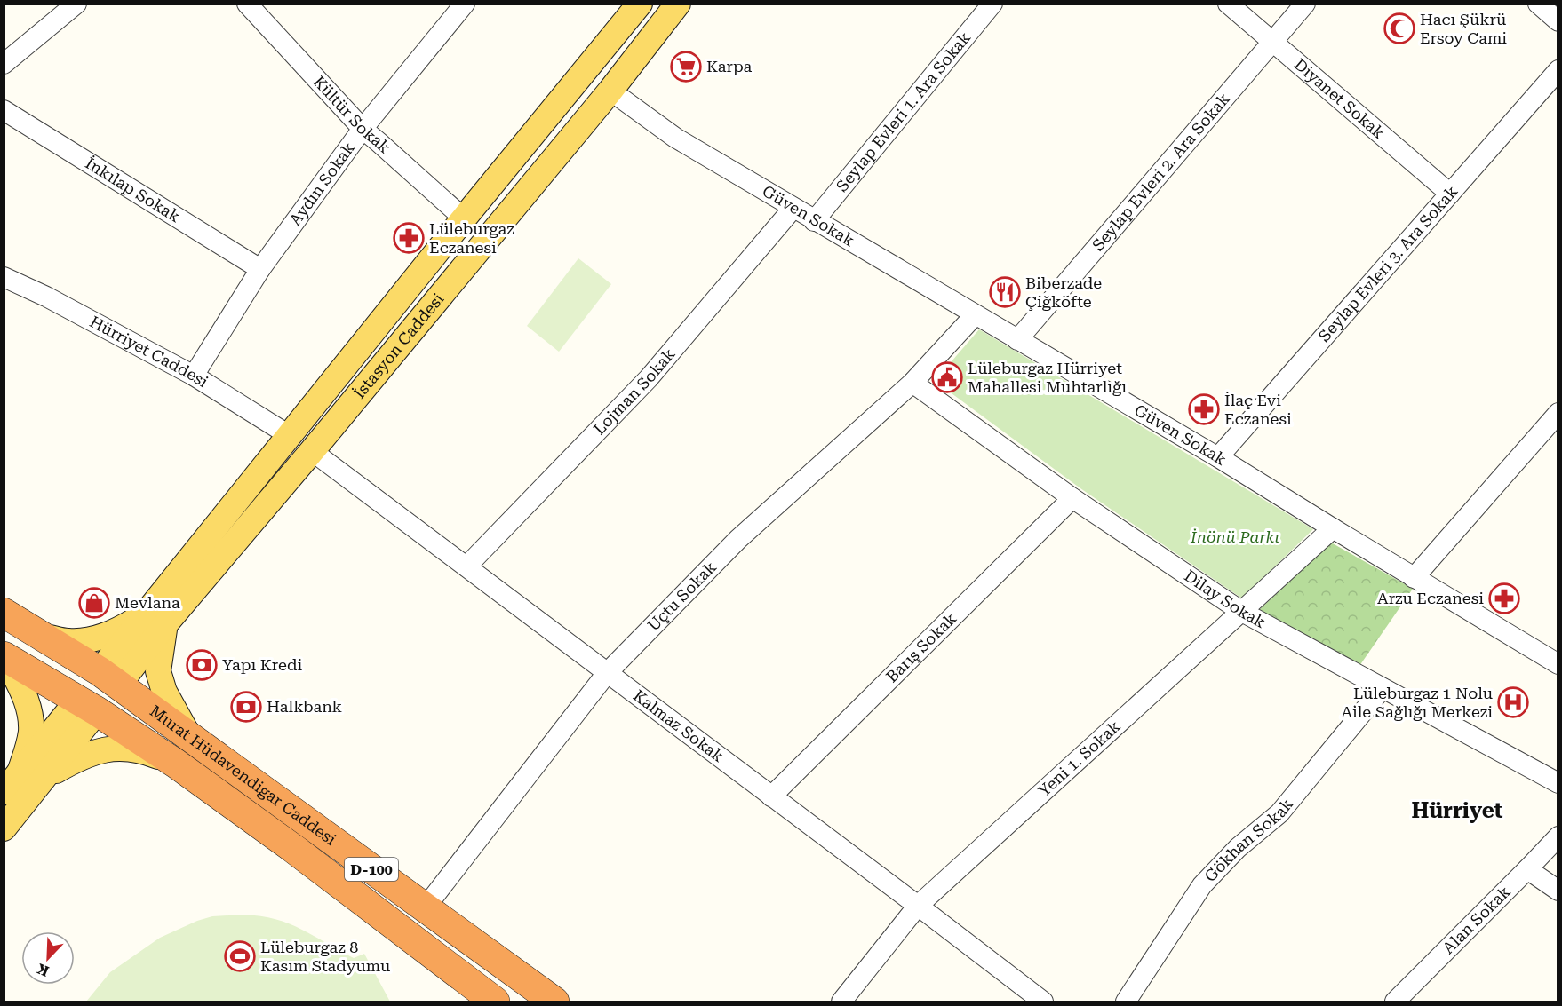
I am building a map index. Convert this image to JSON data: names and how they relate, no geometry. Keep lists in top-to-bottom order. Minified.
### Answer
{"streets":{"highway":["Murat Hüdavendigar Caddesi","D-100"],"main road":["İstasyon Caddesi"],"street":["Diyanet Sokak","Seylap Evleri 1. Ara Sokak","Kültür Sokak","Seylap Evleri 2. Ara Sokak","Aydın Sokak","İnkılap Sokak","Güven Sokak","Seylap Evleri 3. Ara Sokak","Hürriyet Caddesi","Lojman Sokak","Uçtu Sokak","Dilay Sokak","Barış Sokak","Kalmaz Sokak","Yeni 1. Sokak","Gökhan Sokak","Alan Sokak"]},"crossings":[["Diyanet Sokak","Seylap Evleri 2. Ara Sokak"],["Diyanet Sokak","Seylap Evleri 3. Ara Sokak"],["Seylap Evleri 1. Ara Sokak","Güven Sokak"],["Kültür Sokak","Aydın Sokak"],["Kültür Sokak","İstasyon Caddesi"],["Seylap Evleri 2. Ara Sokak","Güven Sokak"],["Aydın Sokak","İnkılap Sokak"],["Aydın Sokak","Hürriyet Caddesi"],["Güven Sokak","Seylap Evleri 3. Ara Sokak"],["Güven Sokak","İstasyon Caddesi"],["Güven Sokak","Lojman Sokak"],["Güven Sokak","Uçtu Sokak"],["Güven Sokak","Yeni 1. Sokak"],["İstasyon Caddesi","Hürriyet Caddesi"],["İstasyon Caddesi","Kalmaz Sokak"],["İstasyon Caddesi","Murat Hüdavendigar Caddesi"],["Lojman Sokak","Kalmaz Sokak"],["Uçtu Sokak","Dilay Sokak"],["Uçtu Sokak","Kalmaz Sokak"],["Uçtu Sokak","Murat Hüdavendigar Caddesi"],["Dilay Sokak","Barış Sokak"],["Dilay Sokak","Yeni 1. Sokak"],["Dilay Sokak","Gökhan Sokak"],["Barış Sokak","Kalmaz Sokak"],["Kalmaz Sokak","Yeni 1. Sokak"]],"districts":["Hürriyet"],"parks":["İnönü Parkı"],"places":{"mosque":["Hacı Şükrü Ersoy Cami"],"supermarket":["Karpa"],"pharmacy":["Lüleburgaz Eczanesi","İlaç Evi Eczanesi","Arzu Eczanesi"],"restaurant":["Biberzade Çiğköfte"],"public building":["Lüleburgaz Hürriyet Mahallesi Muhtarlığı"],"shop":["Mevlana"],"bank":["Yapı Kredi","Halkbank"],"hospital":["Lüleburgaz 1 Nolu Aile Sağlığı Merkezi"],"sports":["Lüleburgaz 8 Kasım Stadyumu"]},"north":"bottom left"}
